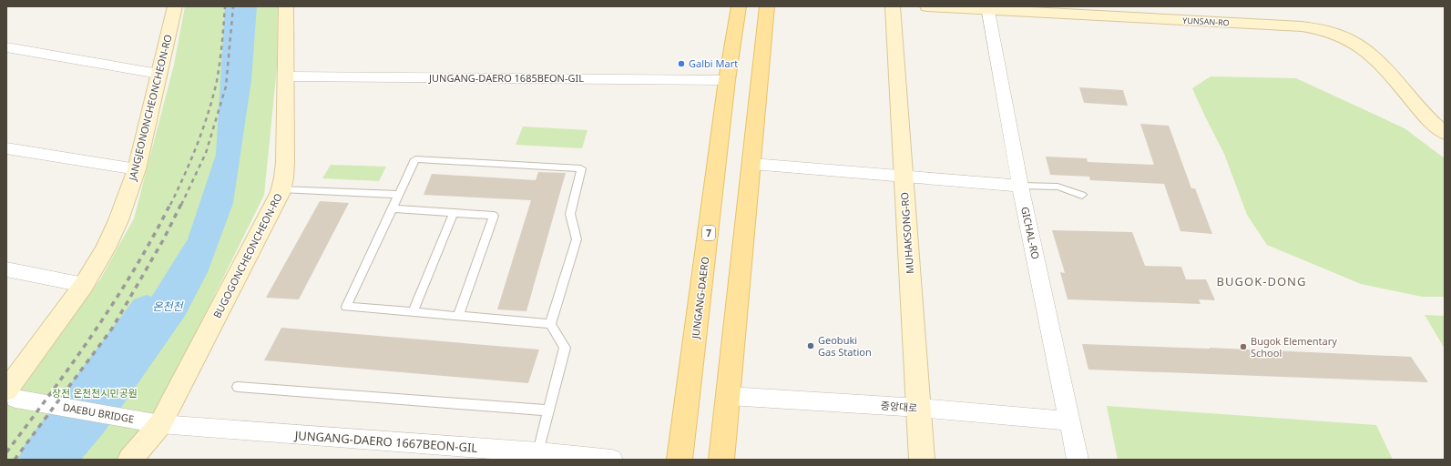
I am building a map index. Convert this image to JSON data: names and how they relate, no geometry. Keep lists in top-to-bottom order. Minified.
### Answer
{"streets":{"main road":["7","JUNGANG-DAERO"],"street":["YUNSAN-RO","JUNGANG-DAERO 1685BEON-GIL","JANGJEONONCHEONCHEON-RO","MUHAKSONG-RO","GICHAL-RO","BUGOGONCHEONCHEON-RO","중앙대로","DAEBU BRIDGE","JUNGANG-DAERO 1667BEON-GIL"]},"crossings":[["YUNSAN-RO","GICHAL-RO"],["JUNGANG-DAERO 1685BEON-GIL","BUGOGONCHEONCHEON-RO"],["JUNGANG-DAERO 1685BEON-GIL","JUNGANG-DAERO"],["JANGJEONONCHEONCHEON-RO","DAEBU BRIDGE"],["MUHAKSONG-RO","중앙대로"],["GICHAL-RO","중앙대로"],["BUGOGONCHEONCHEON-RO","DAEBU BRIDGE"],["BUGOGONCHEONCHEON-RO","JUNGANG-DAERO 1667BEON-GIL"],["DAEBU BRIDGE","JUNGANG-DAERO 1667BEON-GIL"]],"districts":["BUGOK-DONG"],"water":["온천천"],"parks":["장전 온천천시민공원"],"places":["Galbi Mart","Geobuki Gas Station","Bugok Elementary School"]}
